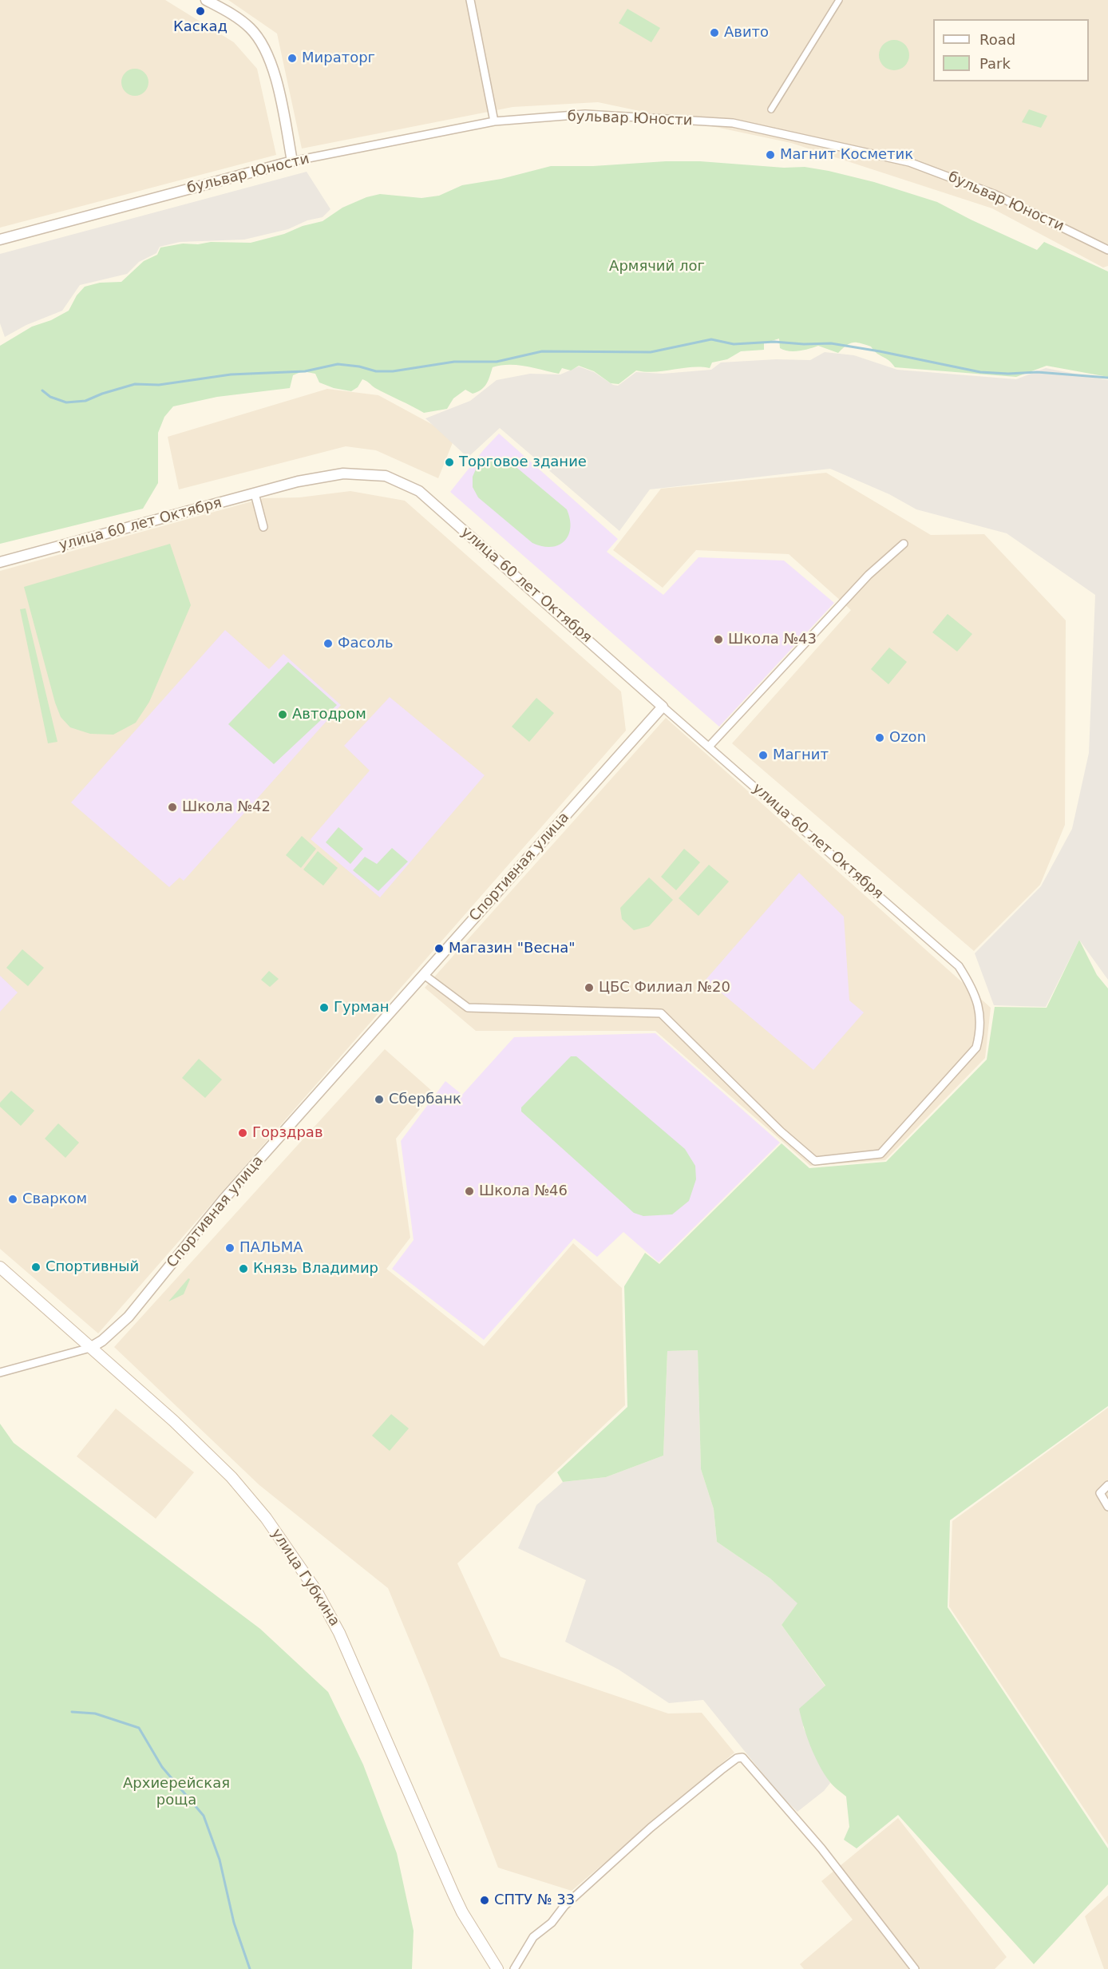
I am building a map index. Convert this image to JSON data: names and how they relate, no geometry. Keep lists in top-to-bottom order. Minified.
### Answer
{"streets":{"main road":["улица Губкина"],"street":["бульвар Юности","улица 60 лет Октября","Спортивная улица"]},"crossings":[["улица 60 лет Октября","Спортивная улица"],["Спортивная улица","улица Губкина"]],"parks":["Армячий лог","Архиерейская роща"],"places":["Каскад","Авито","Мираторг","Магнит Косметик","Торговое здание","Школа №43","Фасоль","Автодром","Ozon","Магнит","Школа №42","Магазин \"Весна\"","ЦБС Филиал №20","Гурман","Сбербанк","Горздрав","Школа №46","Сварком","ПАЛЬМА","Спортивный","Князь Владимир","СПТУ № 33"],"legend":["Road","Park"]}
